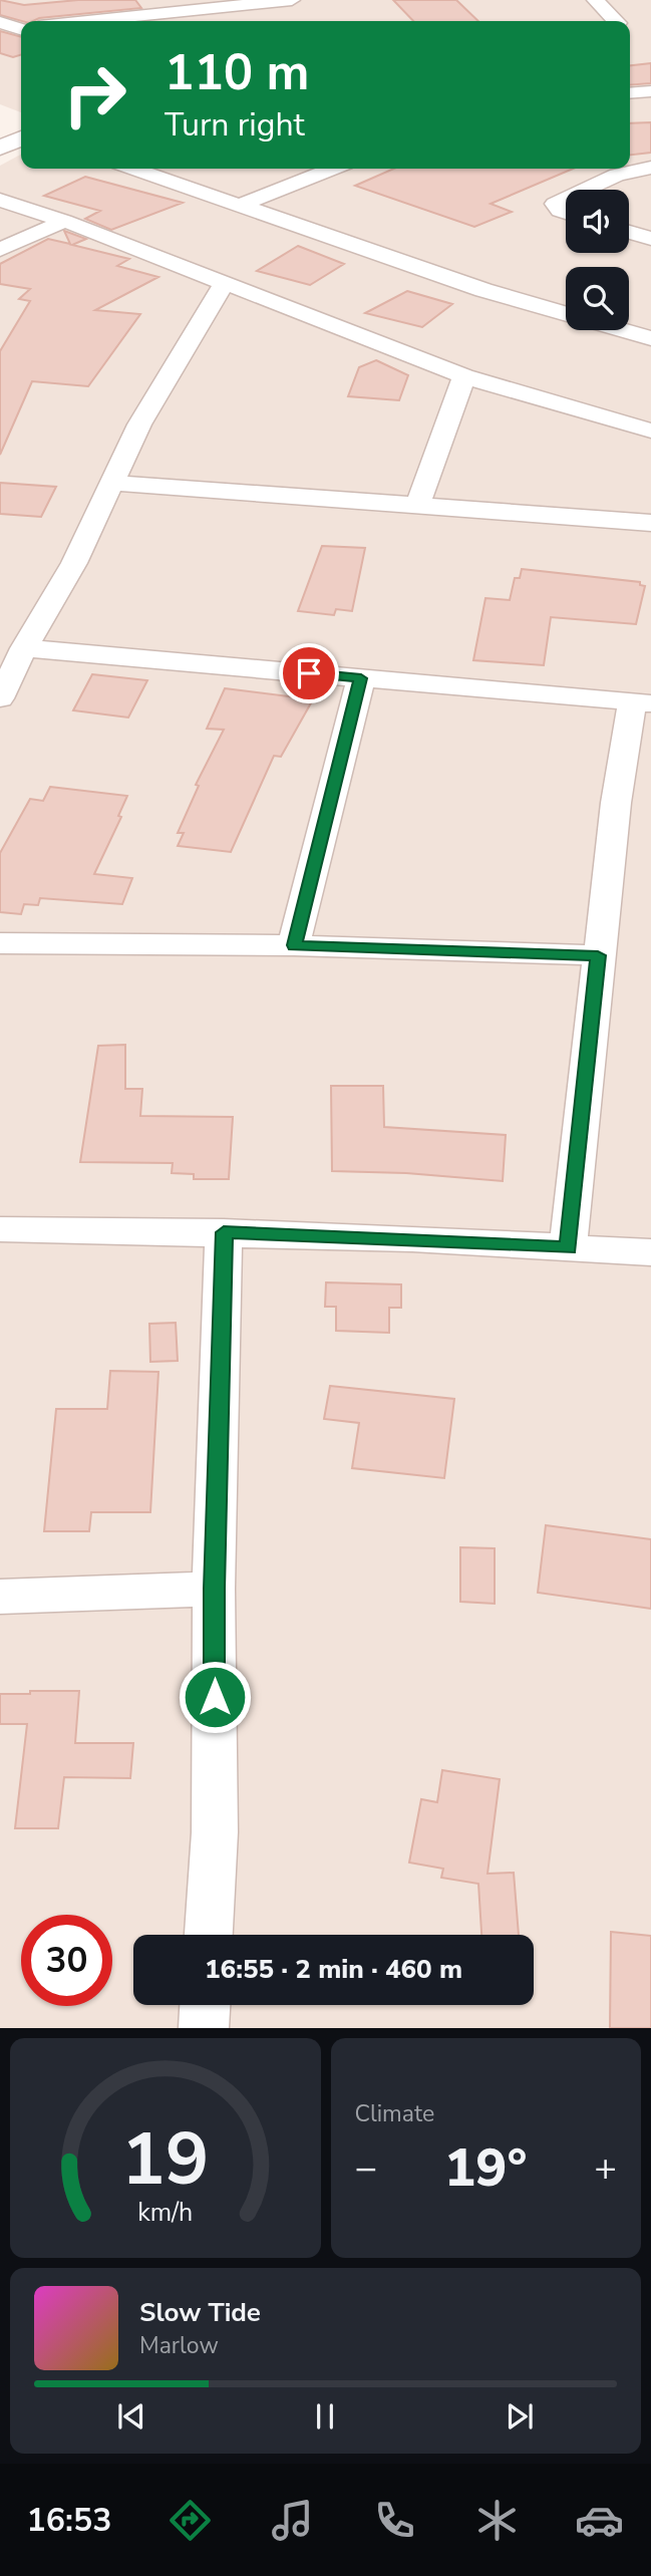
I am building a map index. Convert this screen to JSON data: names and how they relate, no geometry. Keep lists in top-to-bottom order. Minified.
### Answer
{"page":{"turn":["110 m","Turn right"],"limit":"30","trip":"16:55 · 2 min · 460 m","tile":"Climate","heat":["−","19°","+"],"song":["Slow Tide","Marlow"],"tabs":"16:53","gauge":["19","km/h"]}}
